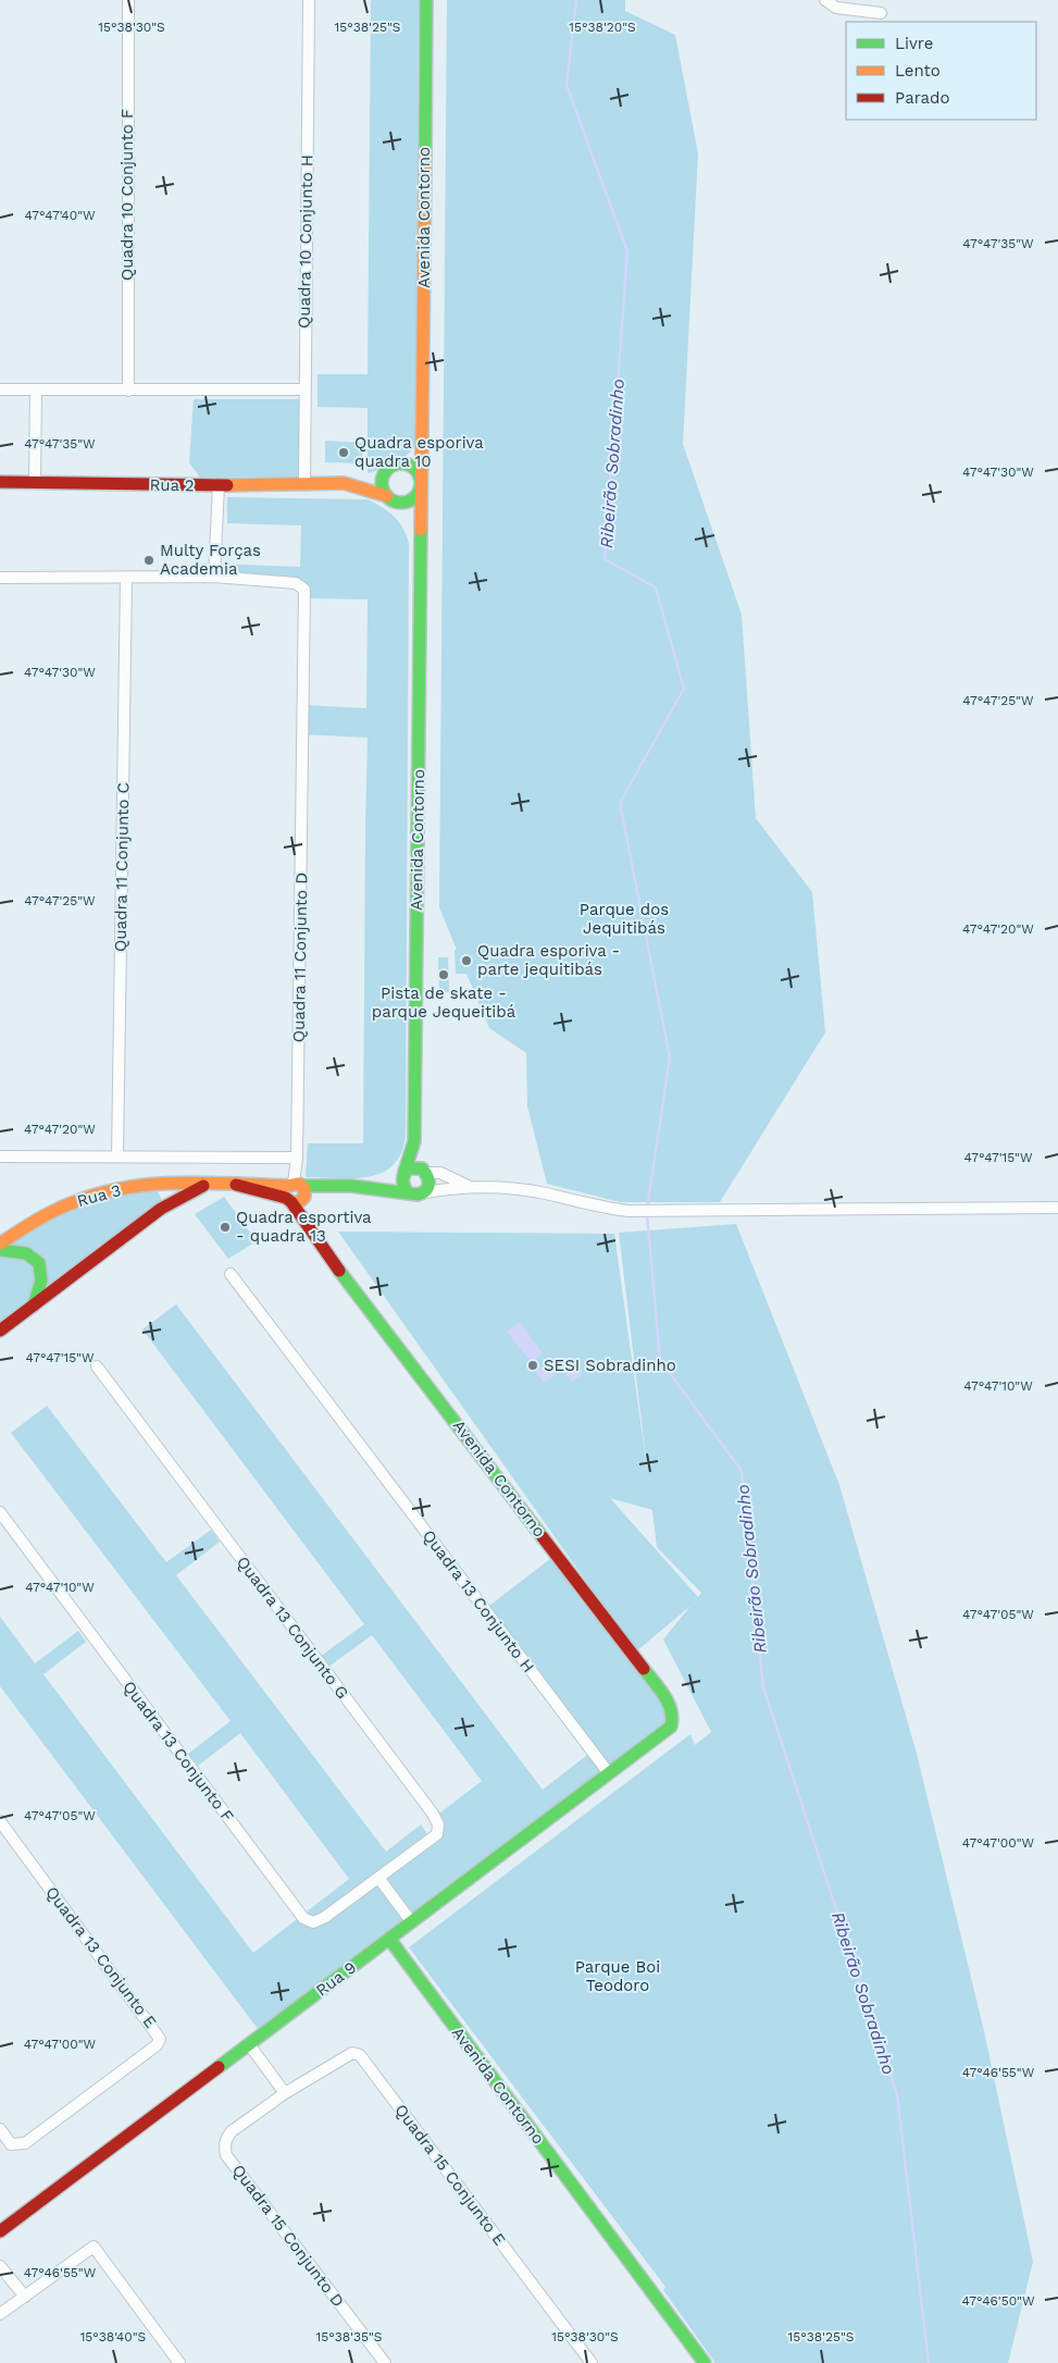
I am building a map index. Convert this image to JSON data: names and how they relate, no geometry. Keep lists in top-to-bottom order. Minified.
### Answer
{"streets":{"street":["Quadra 10 Conjunto F","Avenida Contorno","Quadra 10 Conjunto H","Rua 2","Quadra 11 Conjunto C","Quadra 11 Conjunto D","Rua 3","Quadra 13 Conjunto H","Quadra 13 Conjunto G","Quadra 13 Conjunto F","Quadra 13 Conjunto E","Rua 9","Quadra 15 Conjunto E","Quadra 15 Conjunto D"]},"crossings":[["Avenida Contorno","Rua 2"],["Avenida Contorno","Quadra 11 Conjunto D"],["Avenida Contorno","Rua 3"],["Avenida Contorno","Rua 9"],["Quadra 10 Conjunto H","Rua 2"],["Quadra 11 Conjunto D","Rua 3"],["Quadra 13 Conjunto H","Rua 9"],["Quadra 13 Conjunto G","Quadra 13 Conjunto F"],["Quadra 15 Conjunto E","Quadra 15 Conjunto D"]],"water":["Ribeirão Sobradinho"],"parks":["Parque dos Jequitibás","Parque Boi Teodoro"],"places":["Quadra esporiva quadra 10","Multy Forças Academia","Quadra esporiva - parte jequitibás","Pista de skate - parque Jequeitibá","Quadra esportiva - quadra 13","SESI Sobradinho"],"legend":["Livre","Lento","Parado"],"coordinates":["15°38'30\"S","15°38'25\"S","15°38'20\"S","47°47'40\"W","47°47'35\"W","47°47'30\"W","47°47'25\"W","47°47'20\"W","47°47'15\"W","47°47'10\"W","47°47'05\"W","47°47'00\"W","47°46'55\"W","47°46'50\"W","15°38'40\"S","15°38'35\"S"]}
